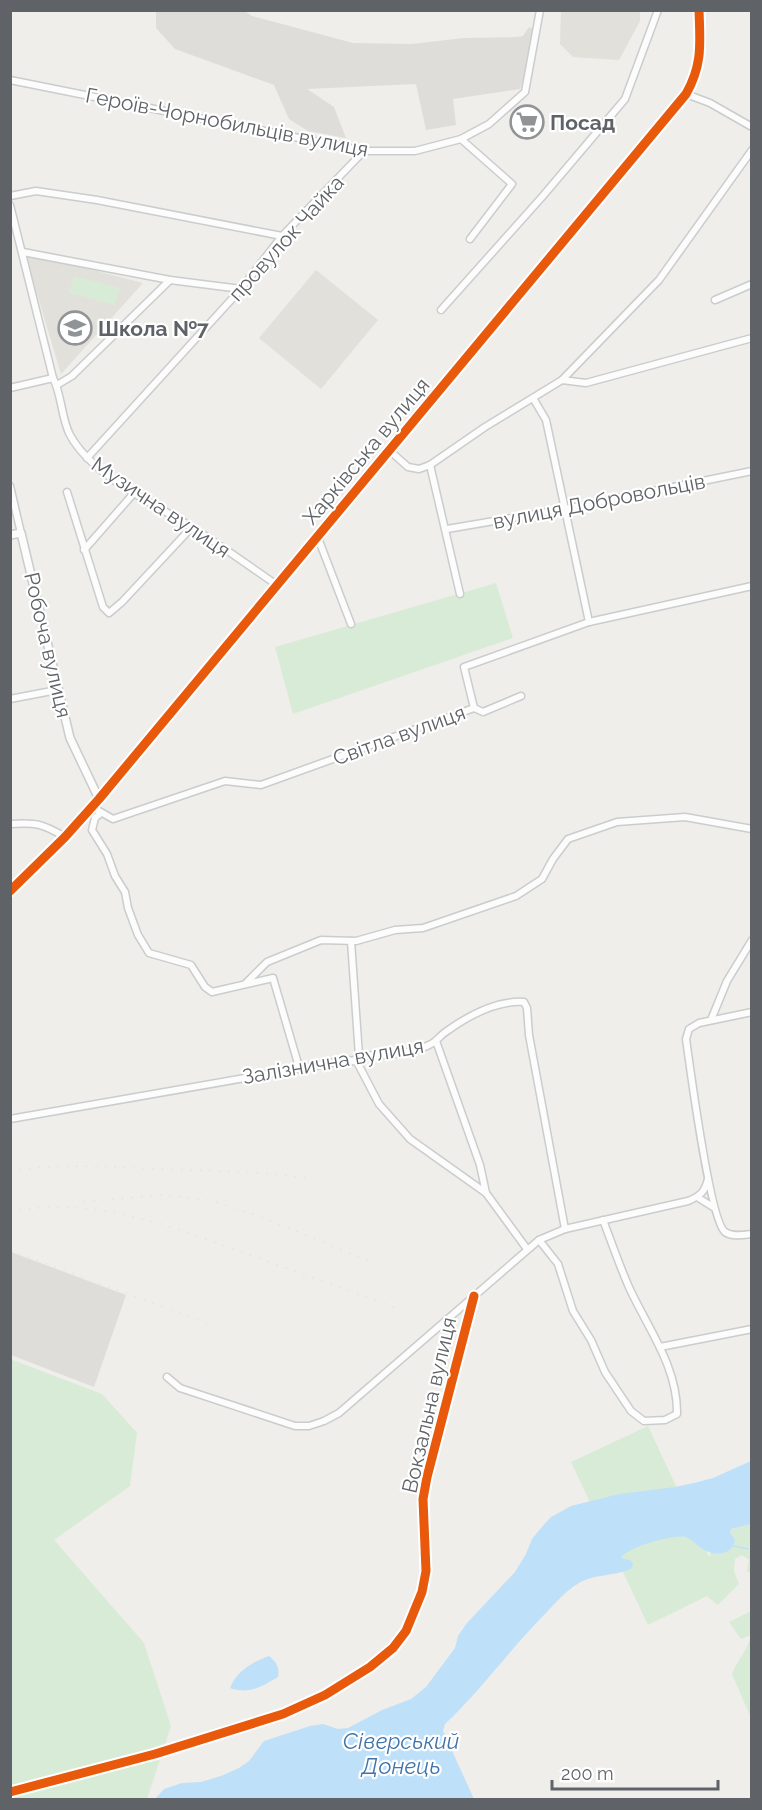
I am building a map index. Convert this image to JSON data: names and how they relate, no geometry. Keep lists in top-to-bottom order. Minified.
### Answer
{"streets":{"street":["Героїв-Чорнобильців вулиця","провулок Чайка","Харківська вулиця","вулиця Добровольців","Музична вулиця","Робоча вулиця","Світла вулиця","Залізнична вулиця","Вокзальна вулиця"]},"crossings":[["Героїв-Чорнобильців вулиця","провулок Чайка"],["провулок Чайка","Музична вулиця"],["Харківська вулиця","Музична вулиця"],["Харківська вулиця","Робоча вулиця"],["Залізнична вулиця","Вокзальна вулиця"]],"water":["Сіверський Донець"],"places":{"supermarket":["Посад"],"school or university":["Школа №7"]},"scale_bar":"200 m"}
